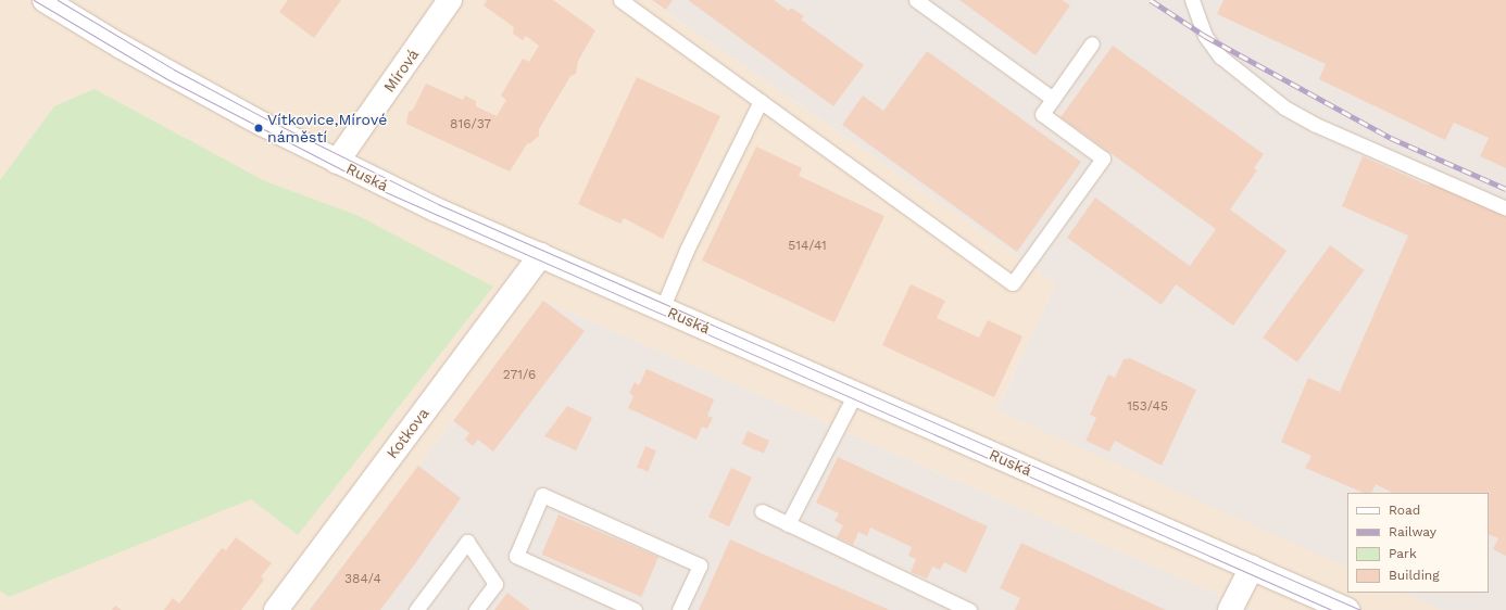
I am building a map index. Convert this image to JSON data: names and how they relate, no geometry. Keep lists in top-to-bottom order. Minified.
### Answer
{"streets":{"street":["Mírová","Ruská","Kotkova"]},"crossings":[["Mírová","Ruská"],["Ruská","Kotkova"]],"places":["Vítkovice,Mírové náměstí"],"house_numbers":["816/37","514/41","271/6","153/45","384/4"],"legend":["Road","Railway","Park","Building"]}
